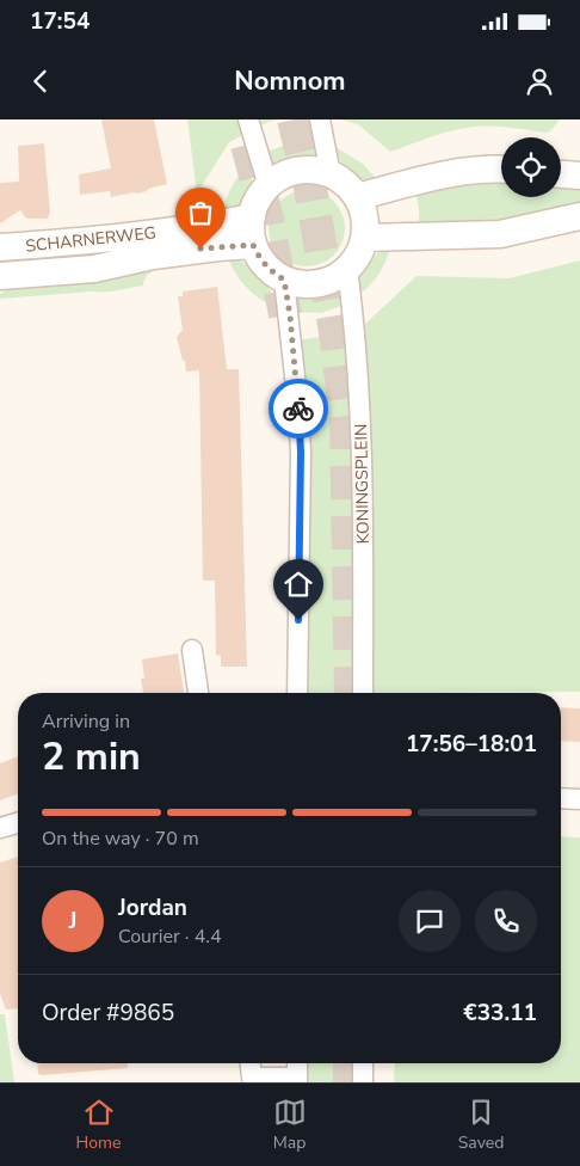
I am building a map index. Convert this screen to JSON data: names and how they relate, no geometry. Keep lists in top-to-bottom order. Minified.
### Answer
{"streets":{"street":["SCHARNERWEG","KONINGSPLEIN"]},"crossings":[["SCHARNERWEG","KONINGSPLEIN"]],"page":{"status":"17:54","header":"Nomnom","heading":["2 min","Arriving in","17:56–18:01"],"panel":["Jordan","Courier · 4.4","Order #9865","€33.11"],"bar":"On the way · 70 m","round":"J","tabs":["Home","Map","Saved"]}}
